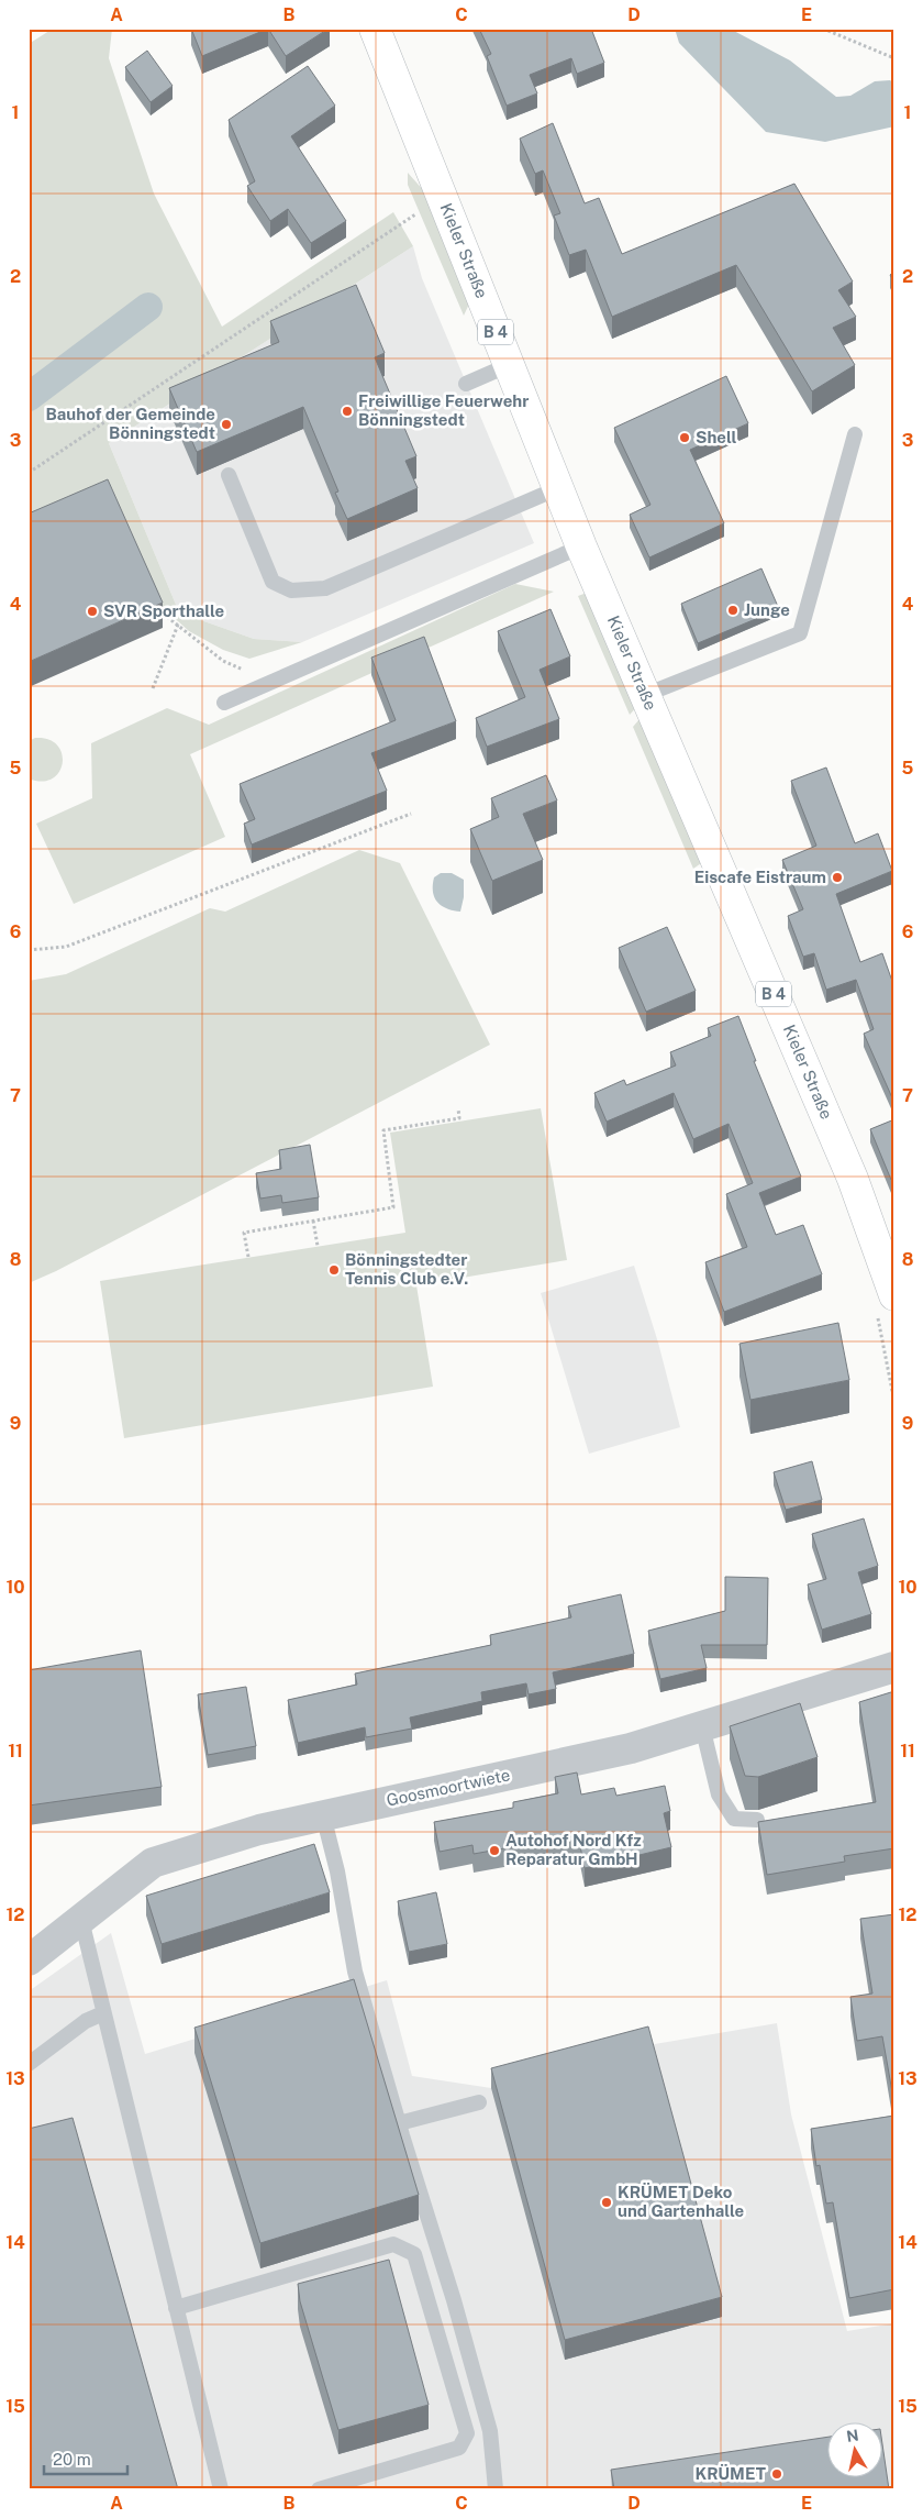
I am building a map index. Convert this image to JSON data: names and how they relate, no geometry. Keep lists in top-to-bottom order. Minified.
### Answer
{"streets":{"main road":["Kieler Straße","B 4"],"street":["Goosmoortwiete"]},"places":["Freiwillige Feuerwehr Bönningstedt","Bauhof der Gemeinde Bönningstedt","Shell","Junge","SVR Sporthalle","Eiscafe Eistraum","Bönningstedter Tennis Club e.V.","Autohof Nord Kfz Reparatur GmbH","KRÜMET Deko und Gartenhalle","KRÜMET"],"scale_bar":"20 m","north":"top","grid":{"columns":["A","B","C","D","E"],"rows":["1","2","3","4","5","6","7","8","9","10","11","12","13","14","15"]}}
